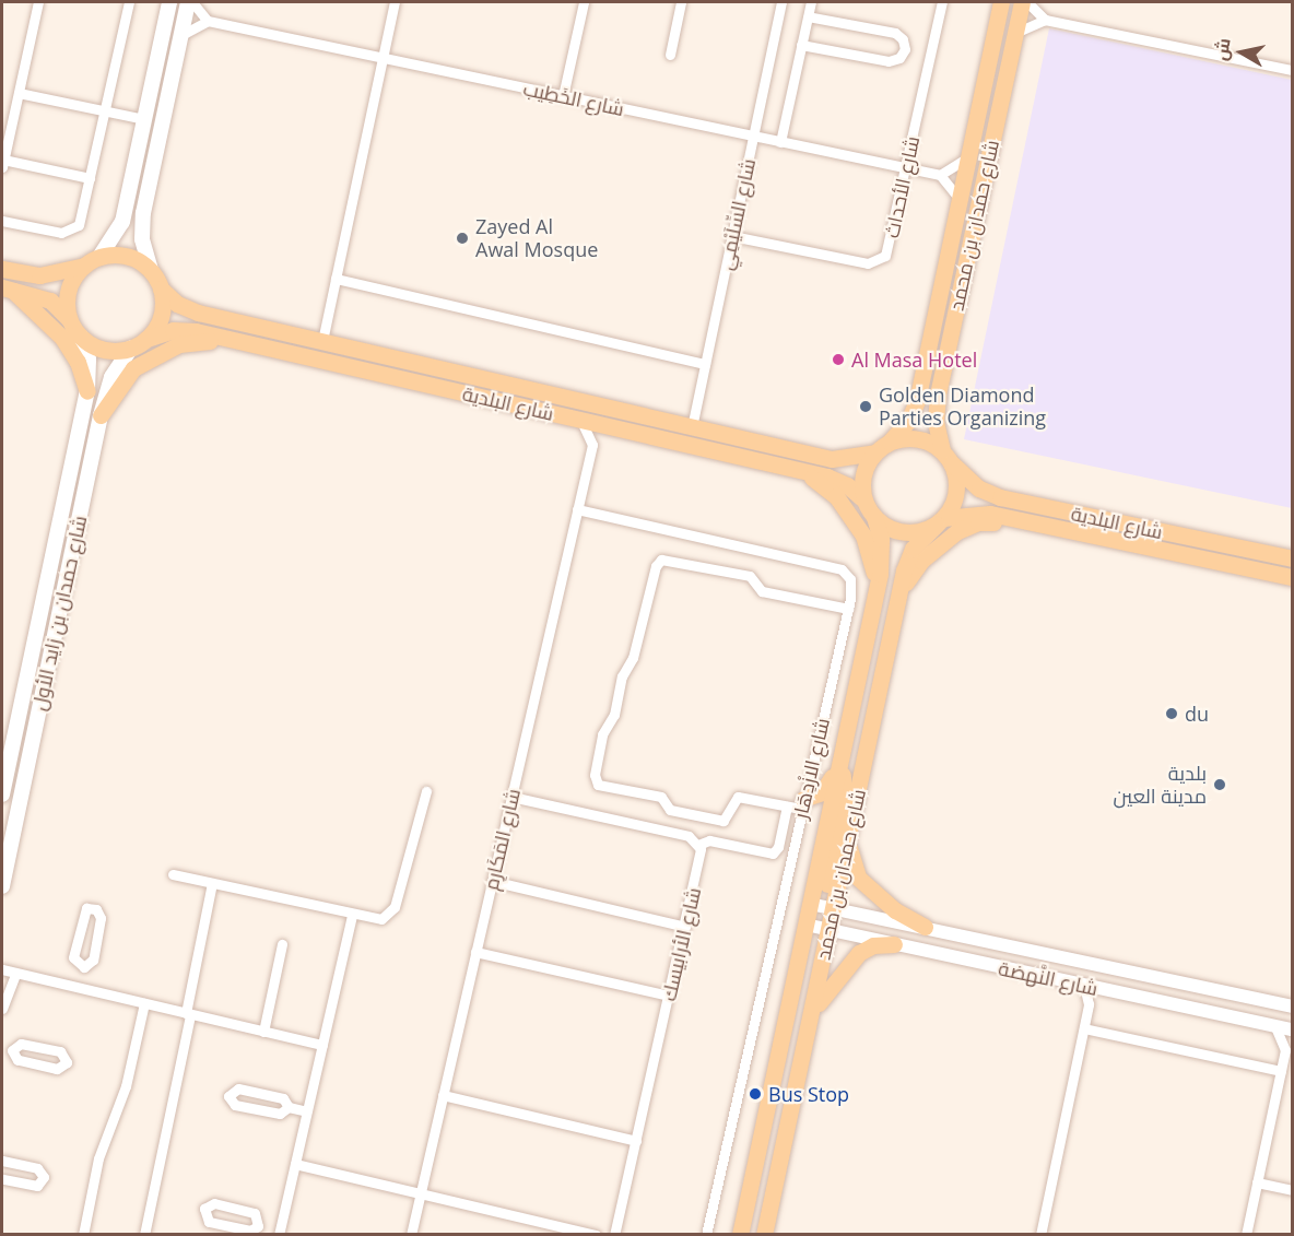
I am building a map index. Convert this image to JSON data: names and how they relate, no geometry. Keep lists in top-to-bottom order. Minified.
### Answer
{"streets":{"main road":["شارع حمدان بن محمد","شارع البلدية","شارع حمدان بن زايد الأول"],"street":["شارع الخَطِيب","شارع الأحداث","شارع السِّلَيْمِي","شارع الازْدِهَار","شارع المَكَارِم","شارع الأرابيسك","شارع النَّهضة"]},"crossings":[["شارع الخَطِيب","شارع الأحداث"],["شارع الخَطِيب","شارع السِّلَيْمِي"],["شارع الأحداث","شارع السِّلَيْمِي"],["شارع السِّلَيْمِي","شارع البلدية"],["شارع حمدان بن محمد","شارع البلدية"],["شارع حمدان بن محمد","شارع النَّهضة"],["شارع البلدية","شارع حمدان بن زايد الأول"],["شارع الازْدِهَار","شارع المَكَارِم"]],"places":["Zayed Al Awal Mosque","Al Masa Hotel","Golden Diamond Parties Organizing","du","بلدية مدينة العين","Bus Stop"],"north":"left"}
